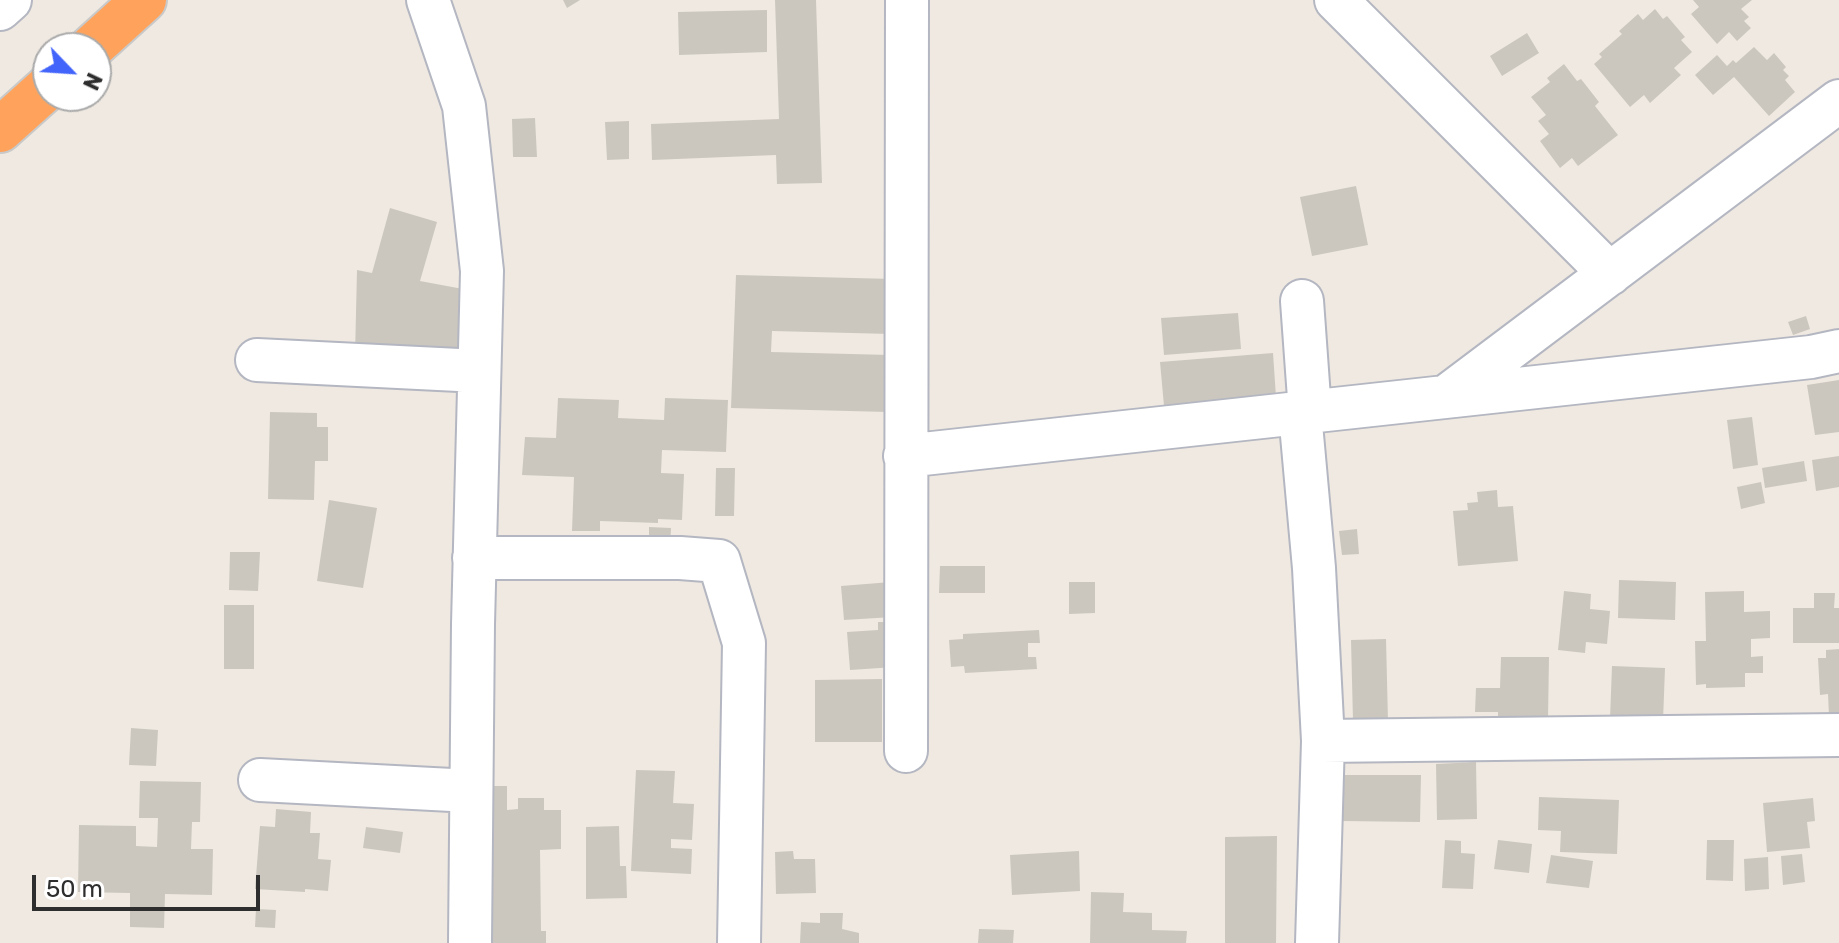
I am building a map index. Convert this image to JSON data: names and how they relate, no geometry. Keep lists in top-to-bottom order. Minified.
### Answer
{"scale_bar":"50 m","north":"bottom right"}
